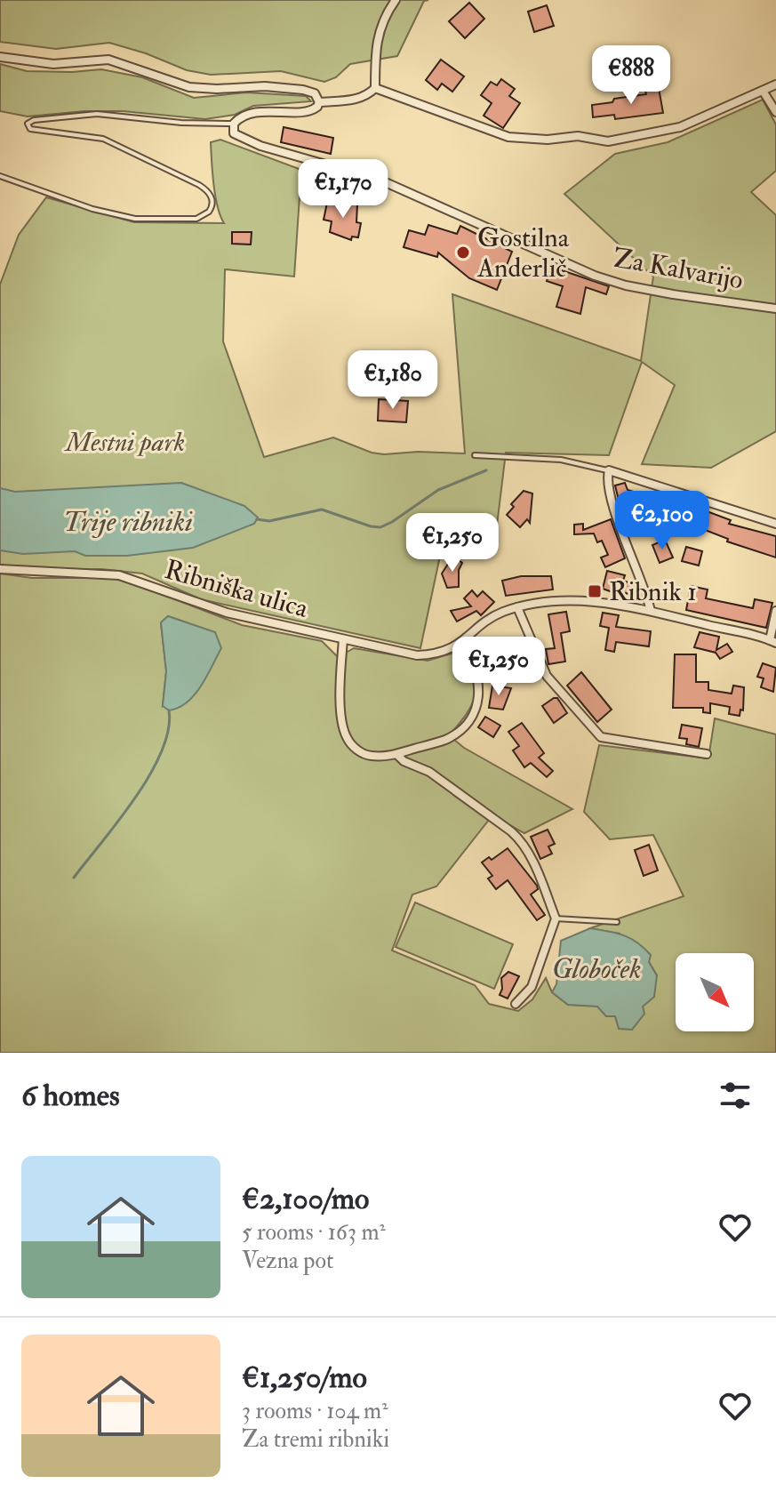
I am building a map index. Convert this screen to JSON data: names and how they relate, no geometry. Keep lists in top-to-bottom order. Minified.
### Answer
{"streets":{"street":["Za Kalvarijo","Ribniška ulica"]},"water":["Trije ribniki","Globoček"],"parks":["Mestni park"],"places":{"other":["Gostilna Anderlič"],"transit":["Ribnik 1"]},"north":"bottom right","page":{"price":["€888","€1,170","€1,180","€2,100","€1,250","€1,250"],"heading":"6 homes","list":[{"name":"€2,100/mo","note":"5 rooms · 163 m² · Vezna pot"},{"name":"€1,250/mo","note":"3 rooms · 104 m² · Za tremi ribniki"}]}}
